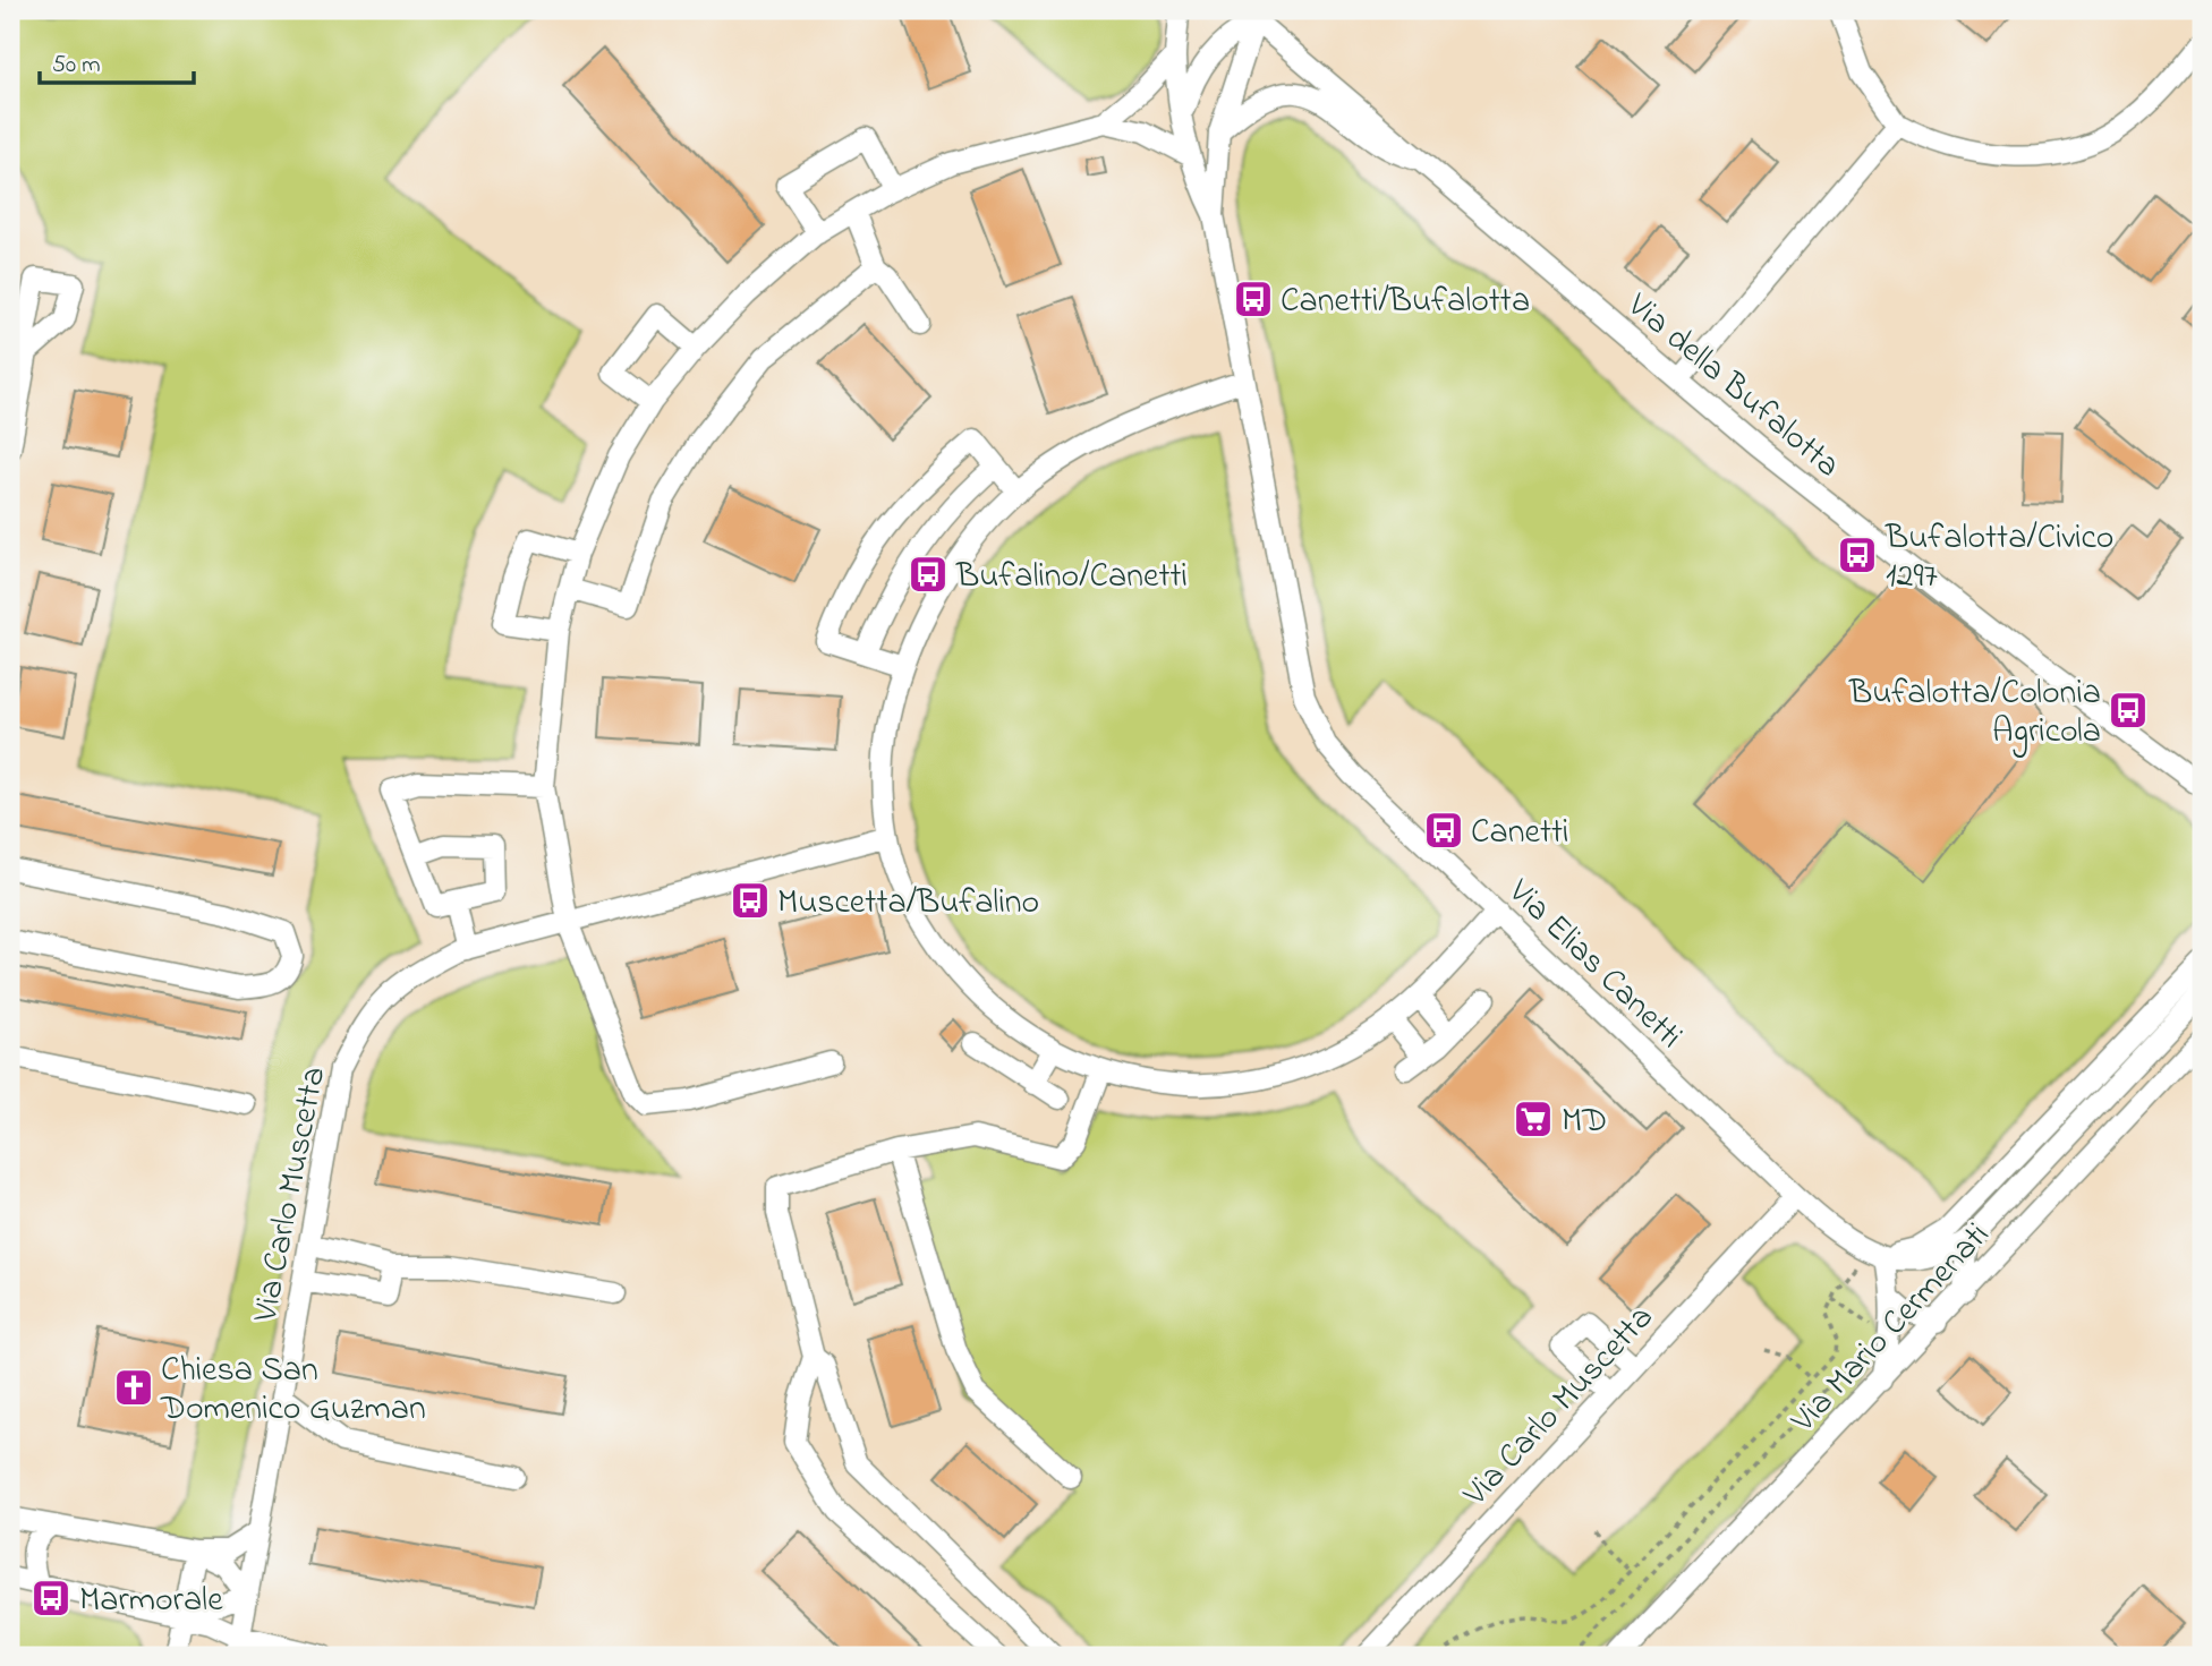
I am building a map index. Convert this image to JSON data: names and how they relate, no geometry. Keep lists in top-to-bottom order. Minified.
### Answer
{"streets":{"street":["Via della Bufalotta","Via Elias Canetti","Via Carlo Muscetta","Via Mario Cermenati"]},"crossings":[["Via Elias Canetti","Via Carlo Muscetta"]],"places":{"bus stop":["Canetti/Bufalotta","Bufalotta/Civico 1297","Bufalino/Canetti","Bufalotta/Colonia Agricola","Canetti","Muscetta/Bufalino","Marmorale"],"supermarket":["MD"],"church":["Chiesa San Domenico Guzman"]},"scale_bar":"50 m"}
